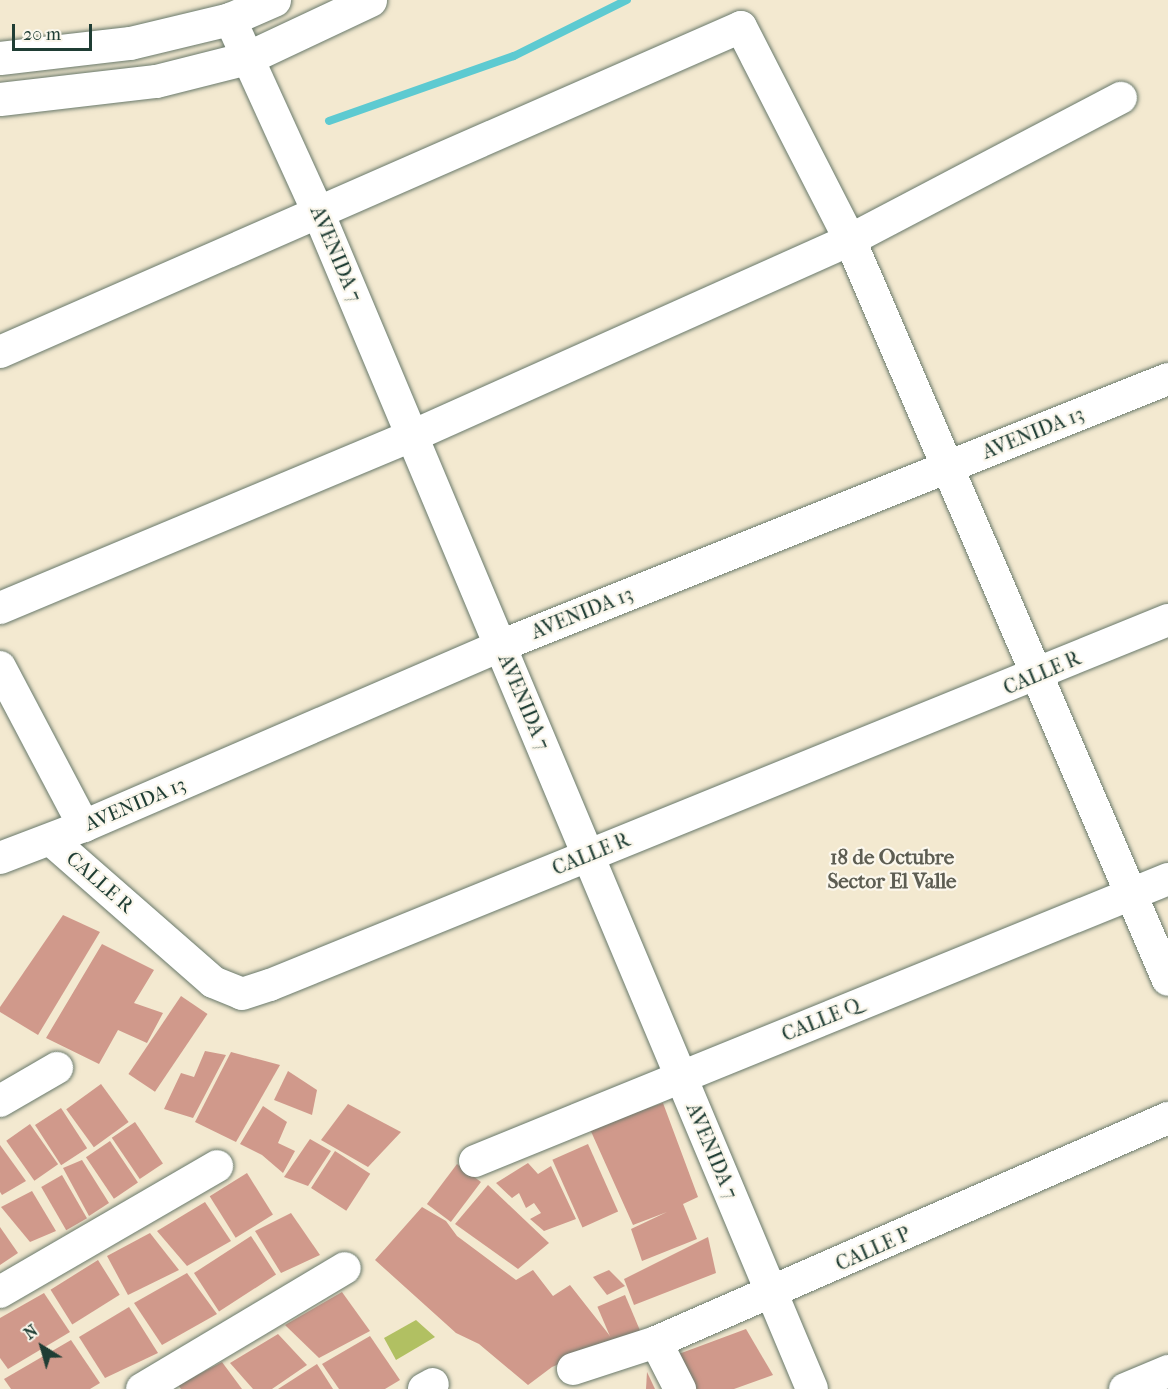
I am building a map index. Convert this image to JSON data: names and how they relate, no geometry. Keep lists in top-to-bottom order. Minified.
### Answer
{"streets":{"street":["AVENIDA 7","AVENIDA 13","CALLE R","CALLE Q","CALLE P"]},"crossings":[["AVENIDA 7","AVENIDA 13"],["AVENIDA 7","CALLE R"],["AVENIDA 7","CALLE Q"],["AVENIDA 7","CALLE P"],["AVENIDA 13","CALLE R"]],"districts":["18 de Octubre Sector El Valle"],"scale_bar":"20 m","north":"top left"}
